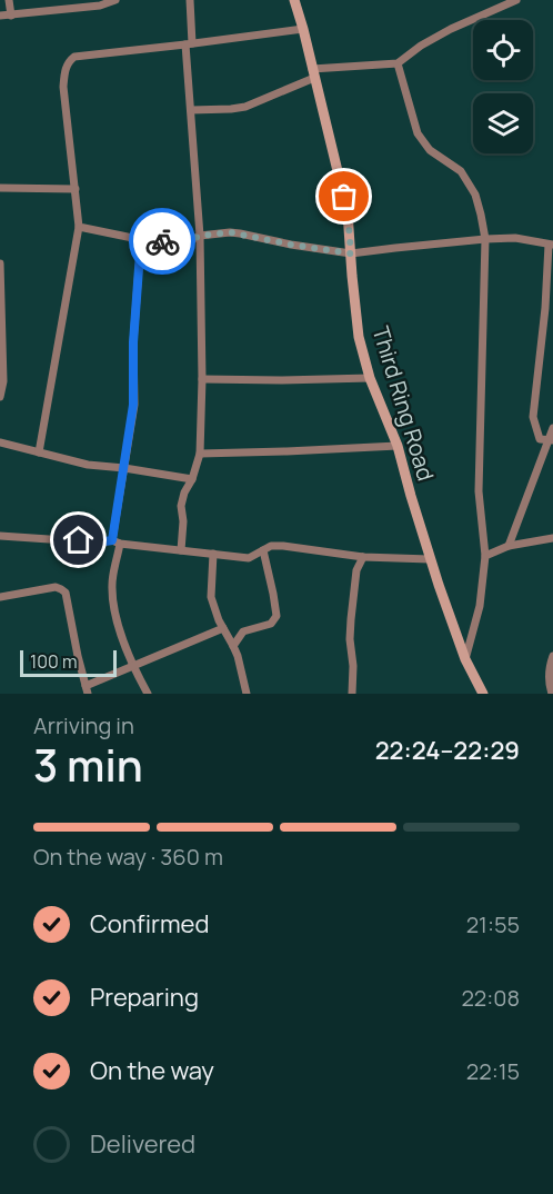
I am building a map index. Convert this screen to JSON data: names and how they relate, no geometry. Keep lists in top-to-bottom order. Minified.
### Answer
{"streets":{"street":["Third Ring Road"]},"scale_bar":"100 m","page":{"scale":"100 m","heading":["3 min","Arriving in","22:24–22:29"],"bar":"On the way · 360 m","list":[["Confirmed","21:55"],["Preparing","22:08"],["On the way","22:15"],"Delivered"]}}
